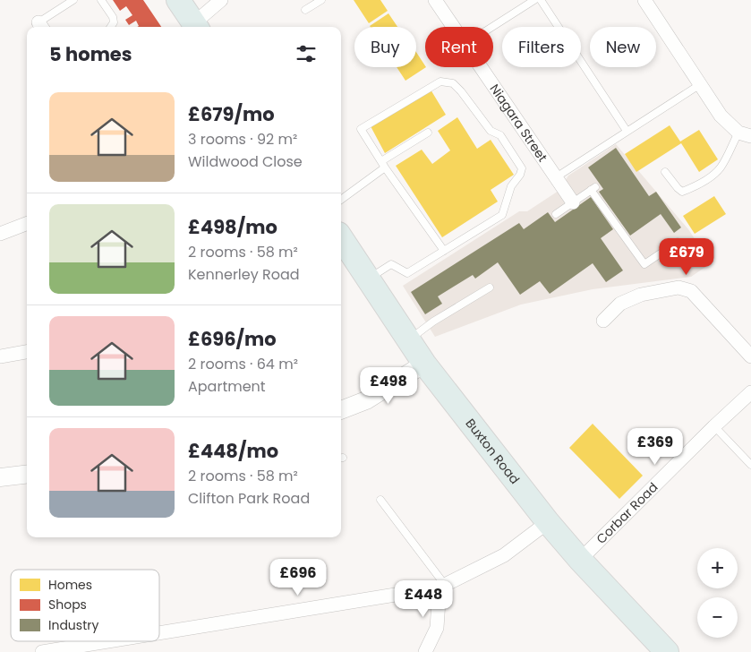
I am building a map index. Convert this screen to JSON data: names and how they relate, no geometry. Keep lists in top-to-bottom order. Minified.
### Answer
{"streets":{"highway":["Buxton Road"],"street":["Niagara Street","Corbar Road"]},"crossings":[["Buxton Road","Corbar Road"]],"legend":["Homes","Shops","Industry"],"page":{"chip":["Buy","Rent","Filters","New"],"heading":"5 homes","list":[{"name":"£679/mo","note":"3 rooms · 92 m² · Wildwood Close"},{"name":"£498/mo","note":"2 rooms · 58 m² · Kennerley Road"},{"name":"£696/mo","note":"2 rooms · 64 m² · Apartment"},{"name":"£448/mo","note":"2 rooms · 58 m² · Clifton Park Road"}],"price":["£679","£498","£369","£696","£448"],"map_buttons":["+","−"]}}
